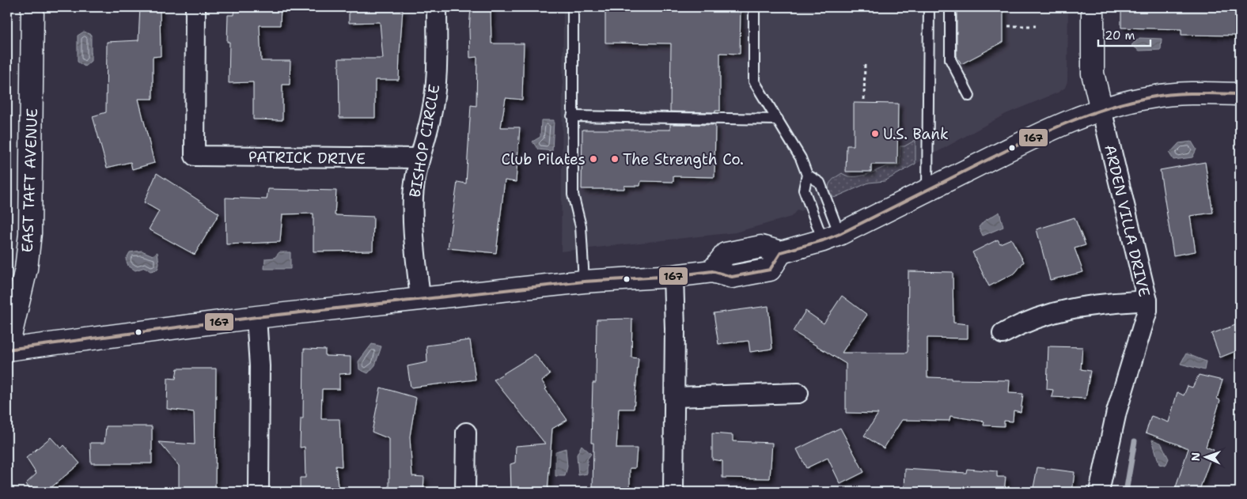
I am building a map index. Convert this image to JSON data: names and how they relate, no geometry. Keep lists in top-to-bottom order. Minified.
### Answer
{"streets":{"main road":["EAST TAFT AVENUE"],"street":["BISHOP CIRCLE","PATRICK DRIVE","ARDEN VILLA DRIVE"]},"crossings":[["BISHOP CIRCLE","PATRICK DRIVE"]],"places":["U.S. Bank","Club Pilates","The Strength Co."],"lines":["transit line 167"],"scale_bar":"20 m","north":"left"}
